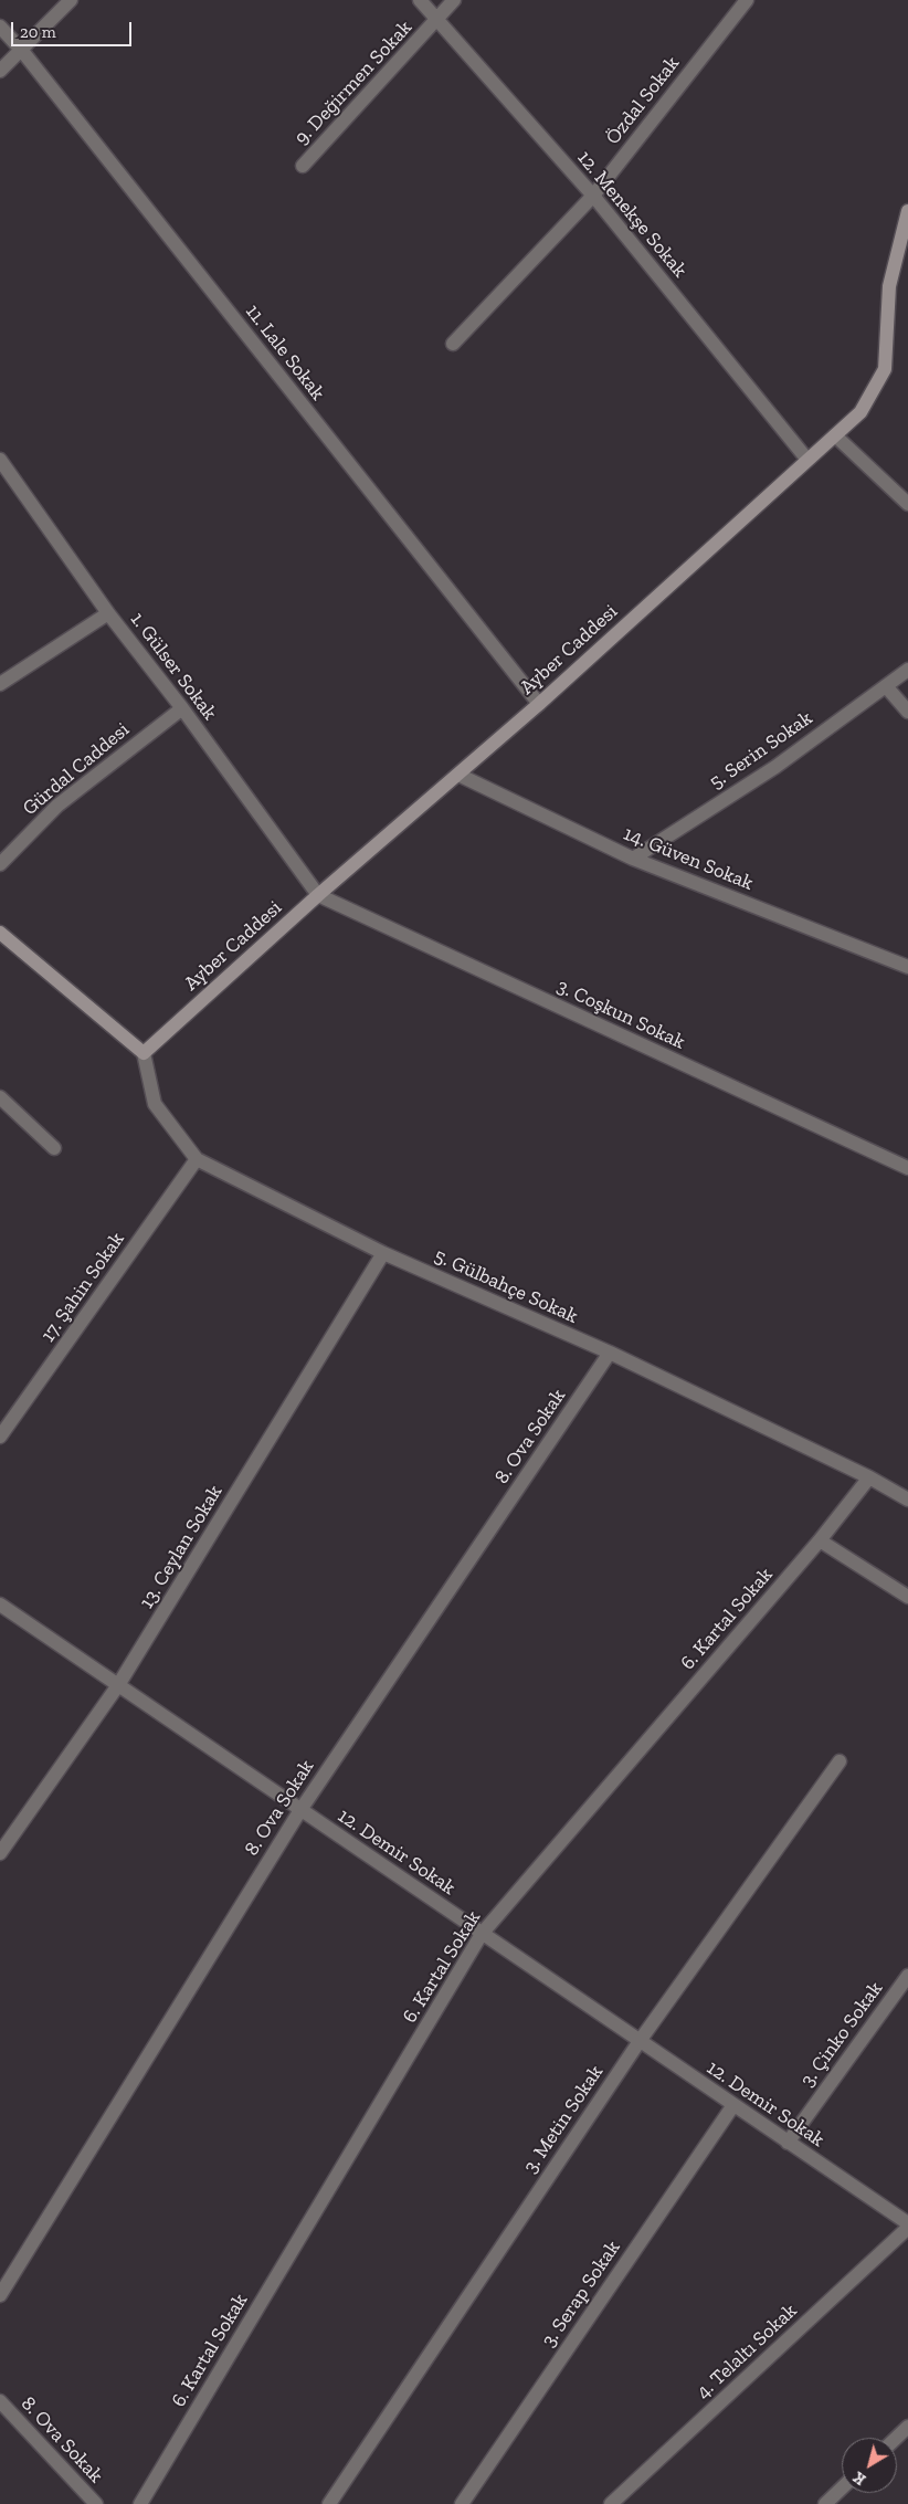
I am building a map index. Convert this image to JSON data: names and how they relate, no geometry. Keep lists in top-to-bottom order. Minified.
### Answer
{"streets":{"main road":["Ayber Caddesi"],"street":["9. Değirmen Sokak","Özdal Sokak","12. Menekşe Sokak","11. Lale Sokak","1. Gülser Sokak","5. Serin Sokak","Gürdal Caddesi","14. Güven Sokak","3. Coşkun Sokak","5. Gülbahçe Sokak","17. Şahin Sokak","8. Ova Sokak","13. Ceylan Sokak","6. Kartal Sokak","12. Demir Sokak","3. Çinko Sokak","3. Metin Sokak","3. Serap Sokak","4. Telaltı Sokak"]},"crossings":[["9. Değirmen Sokak","12. Menekşe Sokak"],["Özdal Sokak","12. Menekşe Sokak"],["12. Menekşe Sokak","Ayber Caddesi"],["11. Lale Sokak","Ayber Caddesi"],["Ayber Caddesi","1. Gülser Sokak"],["Ayber Caddesi","14. Güven Sokak"],["Ayber Caddesi","3. Coşkun Sokak"],["Ayber Caddesi","5. Gülbahçe Sokak"],["1. Gülser Sokak","Gürdal Caddesi"],["1. Gülser Sokak","3. Coşkun Sokak"],["5. Serin Sokak","14. Güven Sokak"],["5. Gülbahçe Sokak","17. Şahin Sokak"],["5. Gülbahçe Sokak","8. Ova Sokak"],["5. Gülbahçe Sokak","13. Ceylan Sokak"],["5. Gülbahçe Sokak","6. Kartal Sokak"],["8. Ova Sokak","12. Demir Sokak"],["13. Ceylan Sokak","12. Demir Sokak"],["6. Kartal Sokak","12. Demir Sokak"],["12. Demir Sokak","3. Çinko Sokak"],["12. Demir Sokak","3. Metin Sokak"],["12. Demir Sokak","3. Serap Sokak"],["12. Demir Sokak","4. Telaltı Sokak"]],"scale_bar":"20 m","north":"bottom left"}
